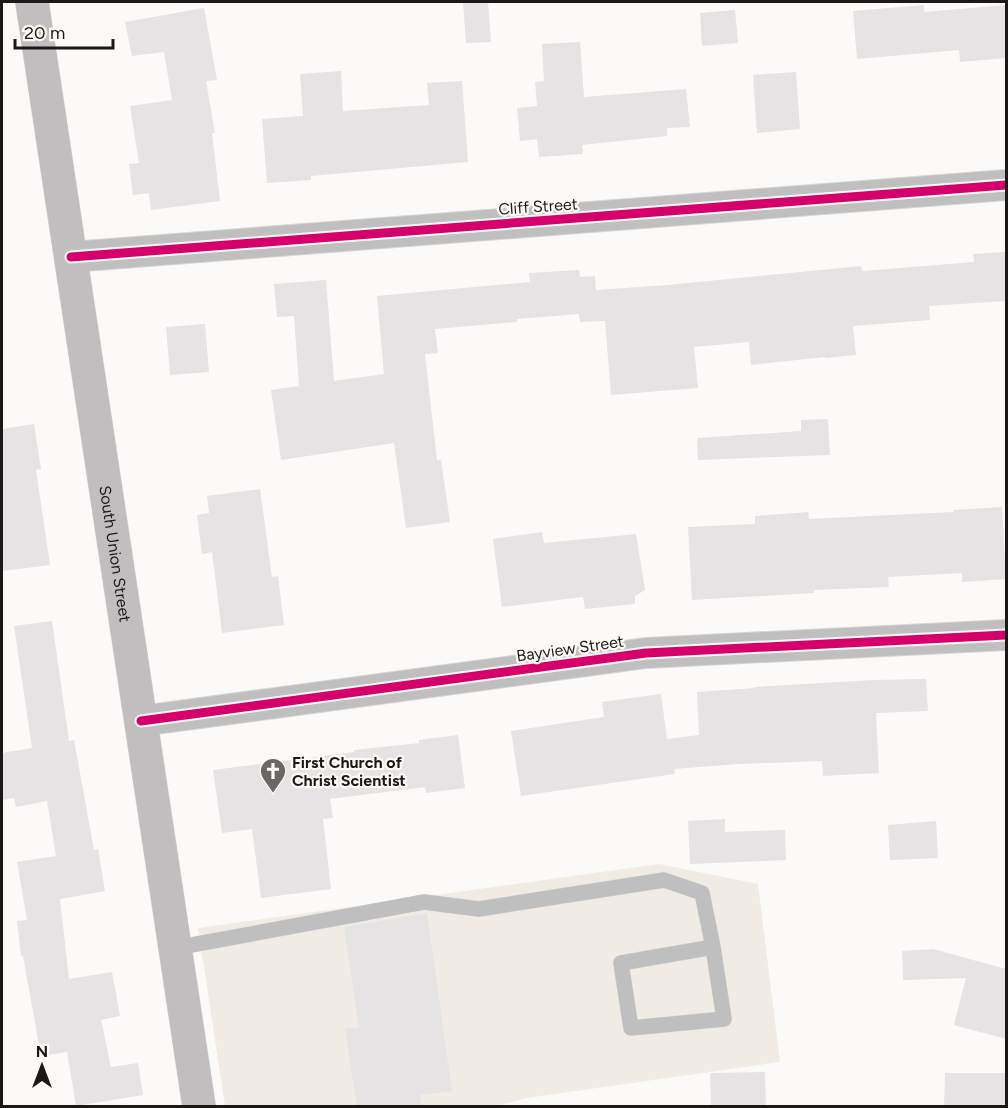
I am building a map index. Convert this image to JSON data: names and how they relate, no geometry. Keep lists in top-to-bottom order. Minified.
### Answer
{"streets":{"main road":["South Union Street"],"street":["Cliff Street","Bayview Street"]},"crossings":[["Cliff Street","South Union Street"],["South Union Street","Bayview Street"]],"places":{"church":["First Church of Christ Scientist"]},"scale_bar":"20 m","north":"top"}
